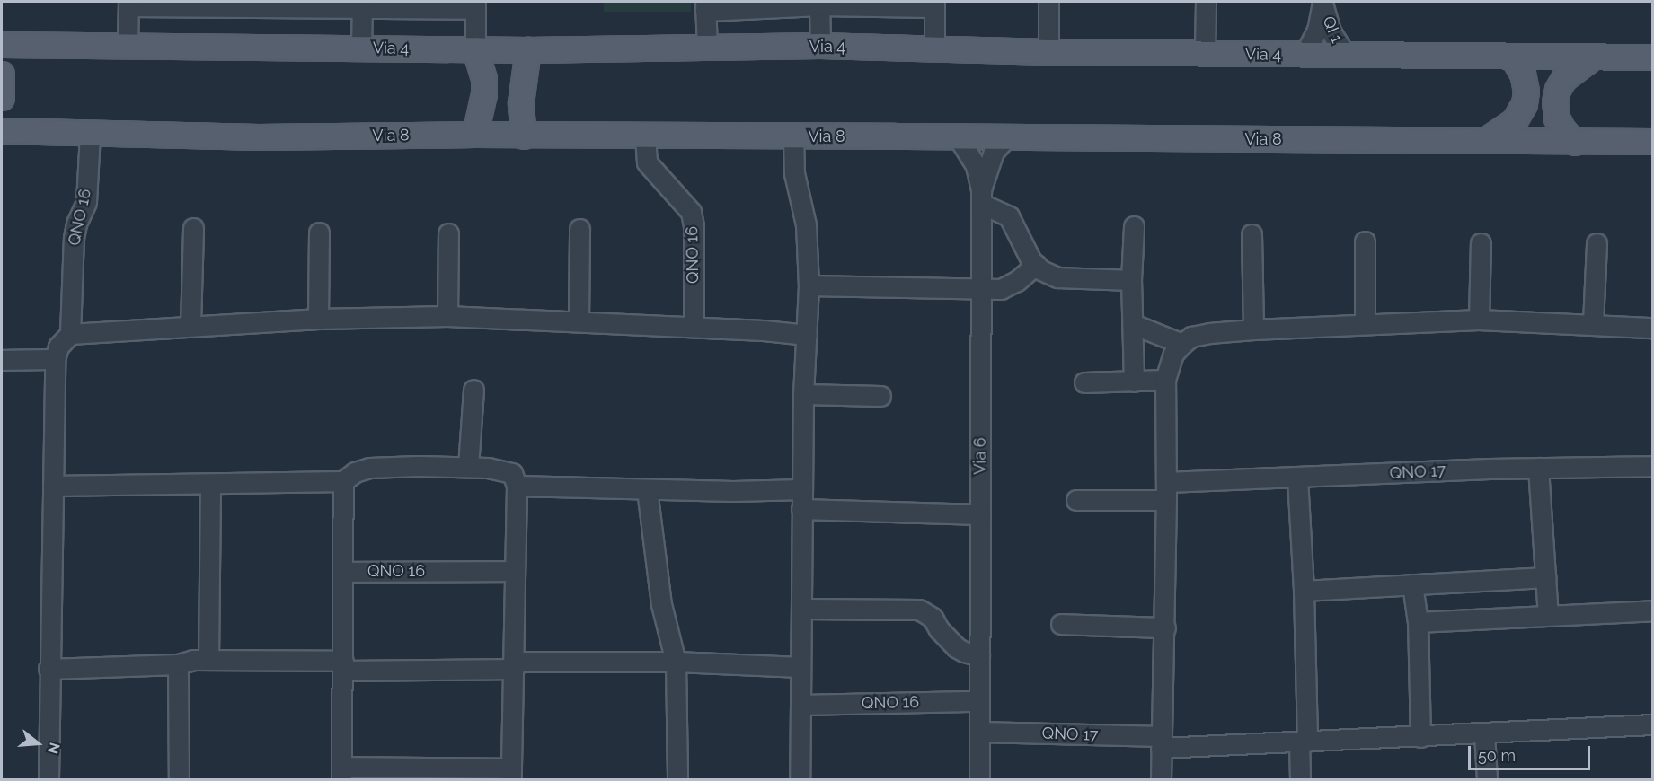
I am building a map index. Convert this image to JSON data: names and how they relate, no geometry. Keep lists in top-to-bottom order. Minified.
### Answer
{"streets":{"main road":["Via 4","Via 8"],"street":["QI 1","QNO 16","Via 6","QNO 17"]},"crossings":[["QI 1","Via 4"],["Via 8","QNO 16"],["Via 8","Via 6"],["QNO 16","Via 6"],["Via 6","QNO 17"]],"scale_bar":"50 m","north":"right"}
